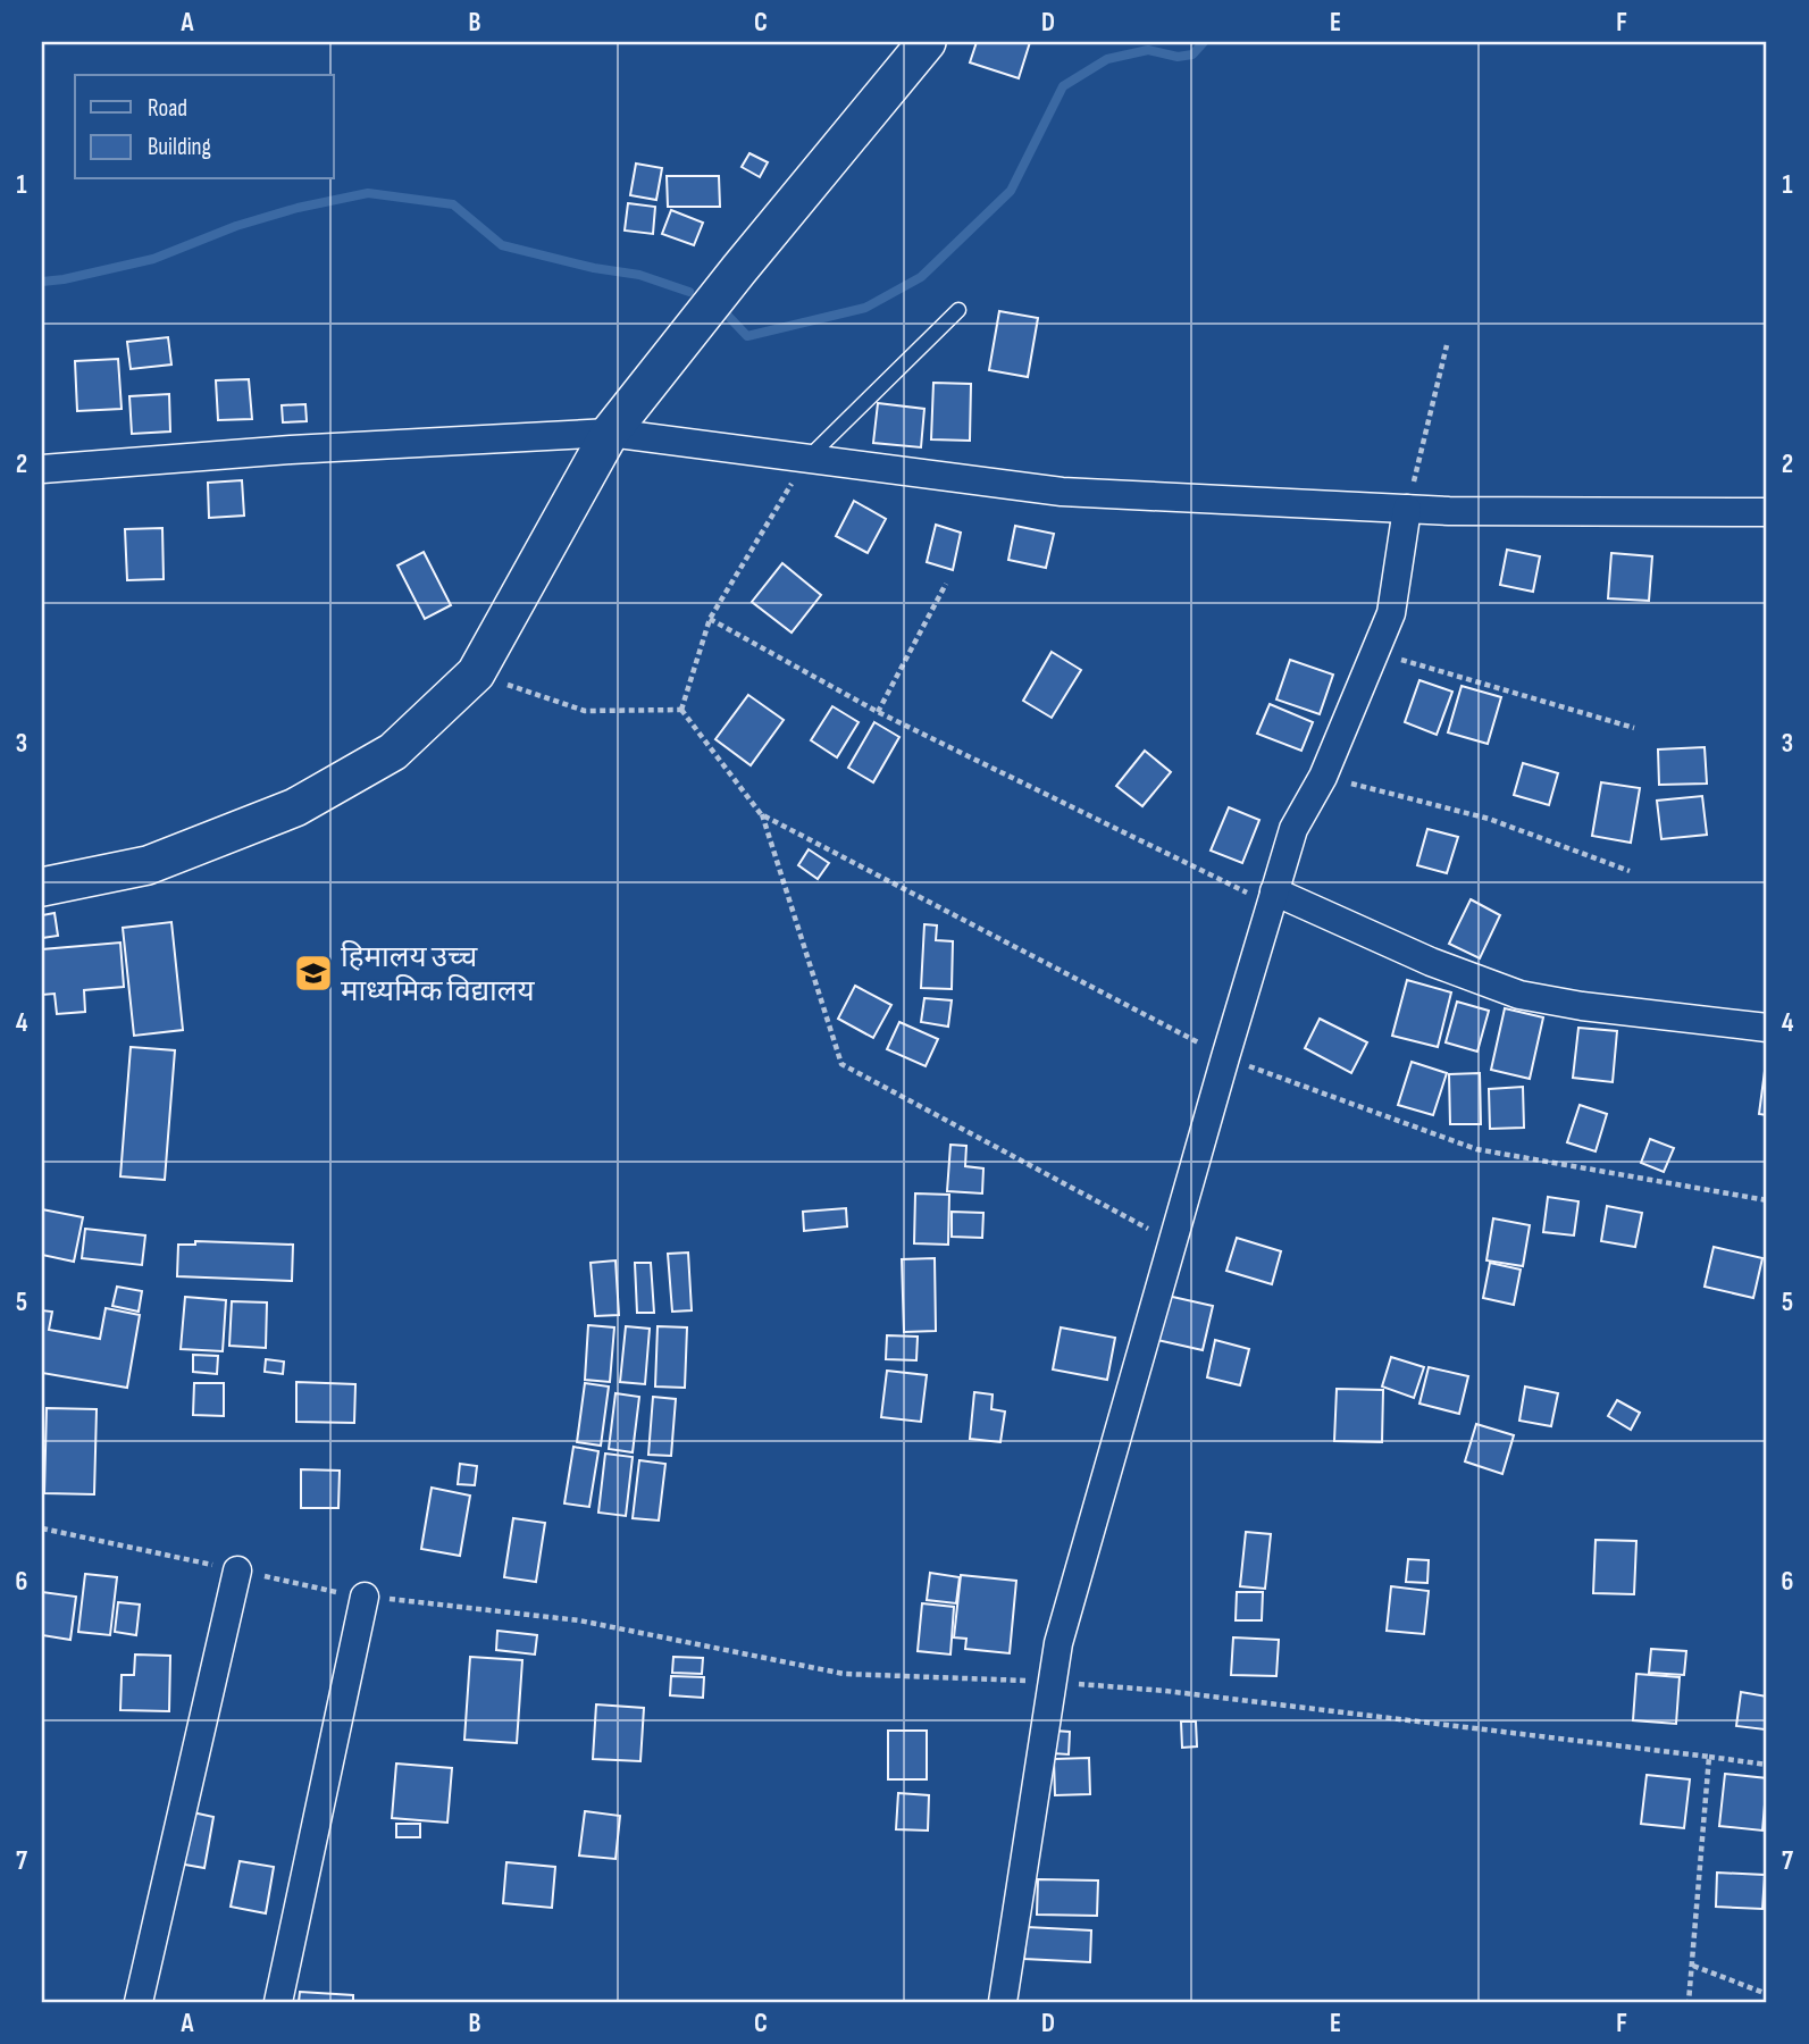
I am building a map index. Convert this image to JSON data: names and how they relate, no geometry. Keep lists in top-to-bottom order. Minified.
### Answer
{"places":{"school or university":["हिमालय उच्च माध्यमिक विद्यालय"]},"legend":["Road","Building"],"grid":{"columns":["A","B","C","D","E","F"],"rows":["1","2","3","4","5","6","7"]}}
